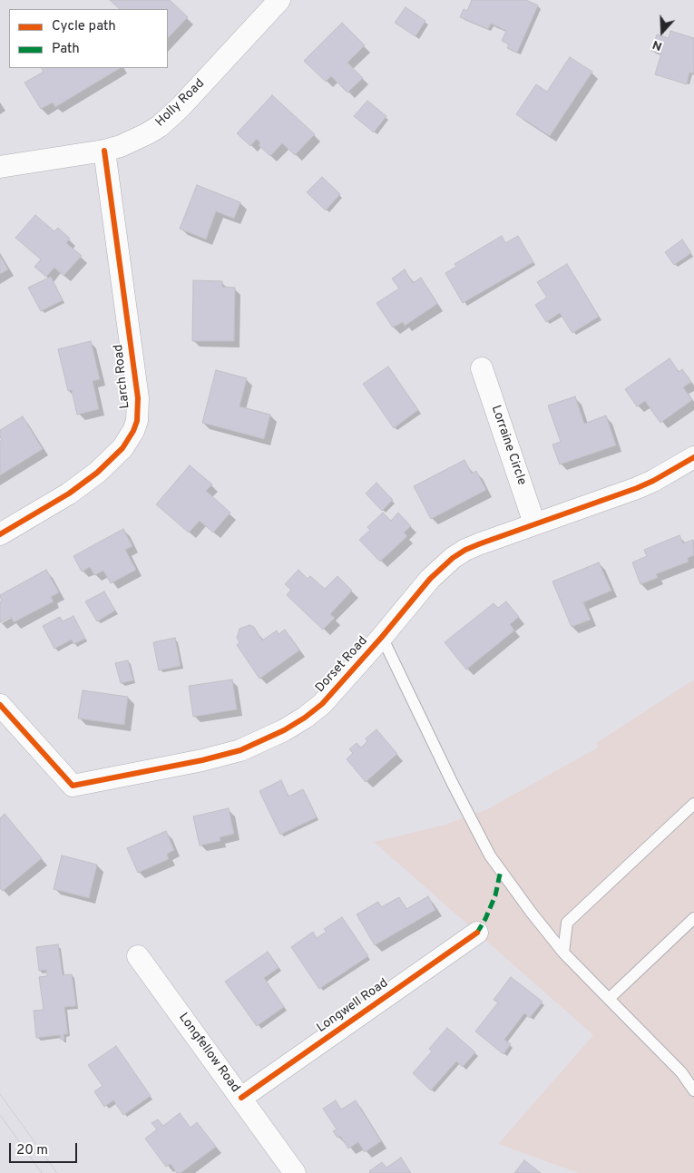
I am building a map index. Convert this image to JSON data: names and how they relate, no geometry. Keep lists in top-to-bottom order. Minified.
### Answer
{"streets":{"street":["Holly Road","Larch Road","Lorraine Circle","Dorset Road","Longwell Road","Longfellow Road"]},"crossings":[["Holly Road","Larch Road"],["Lorraine Circle","Dorset Road"],["Longwell Road","Longfellow Road"]],"legend":["Cycle path","Path"],"scale_bar":"20 m","north":"bottom"}
